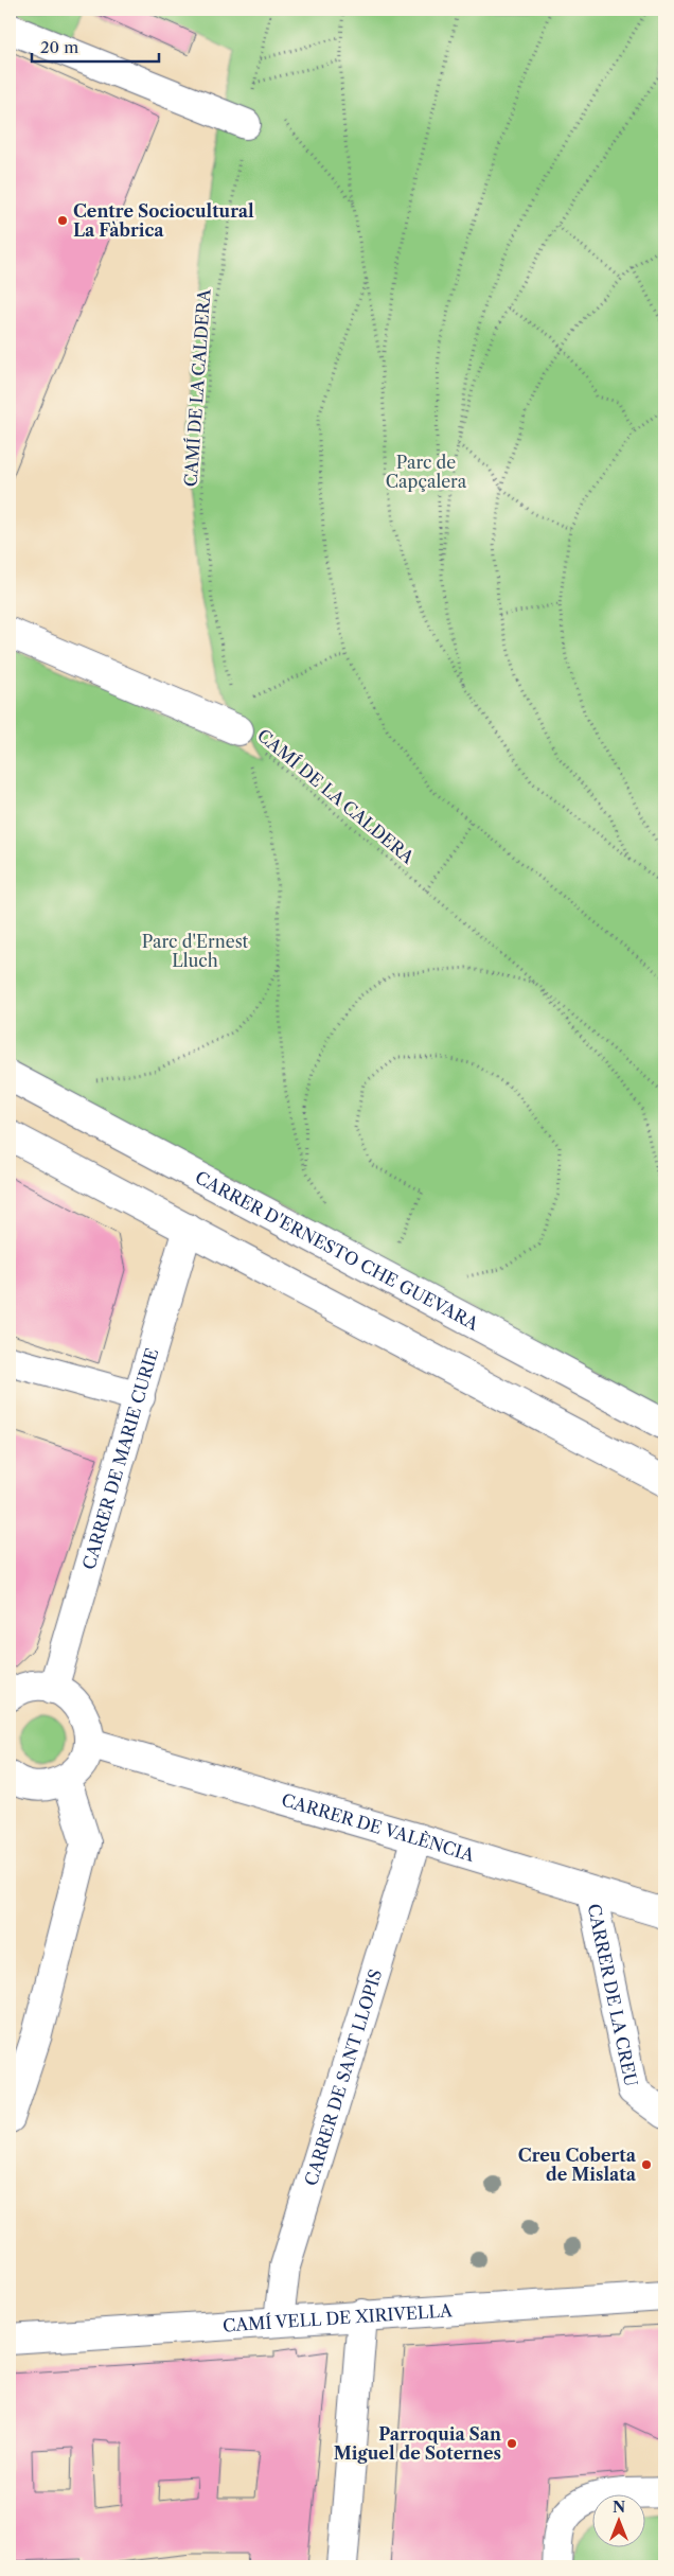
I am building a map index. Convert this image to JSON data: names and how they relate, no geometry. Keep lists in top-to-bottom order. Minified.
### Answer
{"streets":{"street":["CARRER D'ERNESTO CHE GUEVARA","CARRER DE MARIE CURIE","CARRER DE VALÈNCIA","CARRER DE LA CREU","CARRER DE SANT LLOPIS","CAMÍ VELL DE XIRIVELLA"],"path":["CAMÍ DE LA CALDERA"]},"crossings":[["CARRER DE VALÈNCIA","CARRER DE LA CREU"],["CARRER DE VALÈNCIA","CARRER DE SANT LLOPIS"],["CARRER DE SANT LLOPIS","CAMÍ VELL DE XIRIVELLA"]],"parks":["Parc de Capçalera","Parc d'Ernest Lluch"],"places":["Centre Sociocultural La Fàbrica","Creu Coberta de Mislata","Parroquia San Miguel de Soternes"],"scale_bar":"20 m","north":"top"}
